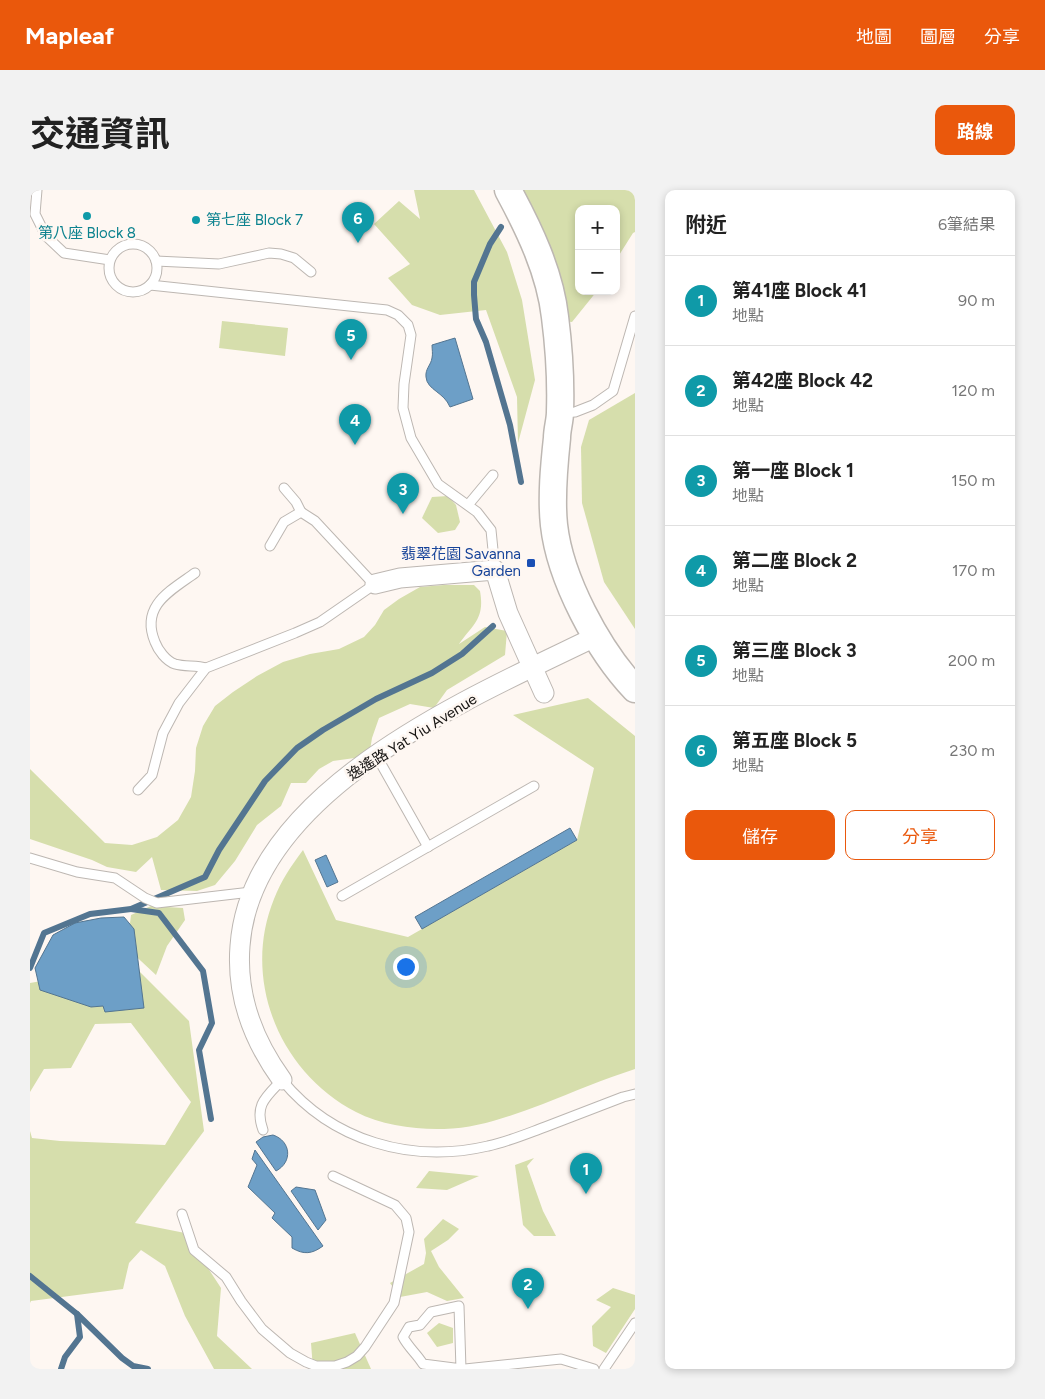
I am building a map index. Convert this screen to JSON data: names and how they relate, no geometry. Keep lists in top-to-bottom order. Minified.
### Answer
{"streets":{"street":["逸遙路 Yat Yiu Avenue"]},"places":{"other":["第八座 Block 8","第七座 Block 7"],"transit":["翡翠花園 Savanna Garden"]},"page":{"header":"Mapleaf","nav":["地圖","圖層","分享"],"title":"交通資訊","buttons":["路線",["儲存","分享"]],"heading":["附近","6筆結果"],"pins":["6","5","4","3","1","2"],"map_buttons":["+","−"],"list":[{"mark":"1","name":"第41座 Block 41","note":"地點","value":"90 m"},{"mark":"2","name":"第42座 Block 42","note":"地點","value":"120 m"},{"mark":"3","name":"第一座 Block 1","note":"地點","value":"150 m"},{"mark":"4","name":"第二座 Block 2","note":"地點","value":"170 m"},{"mark":"5","name":"第三座 Block 3","note":"地點","value":"200 m"},{"mark":"6","name":"第五座 Block 5","note":"地點","value":"230 m"}]}}
